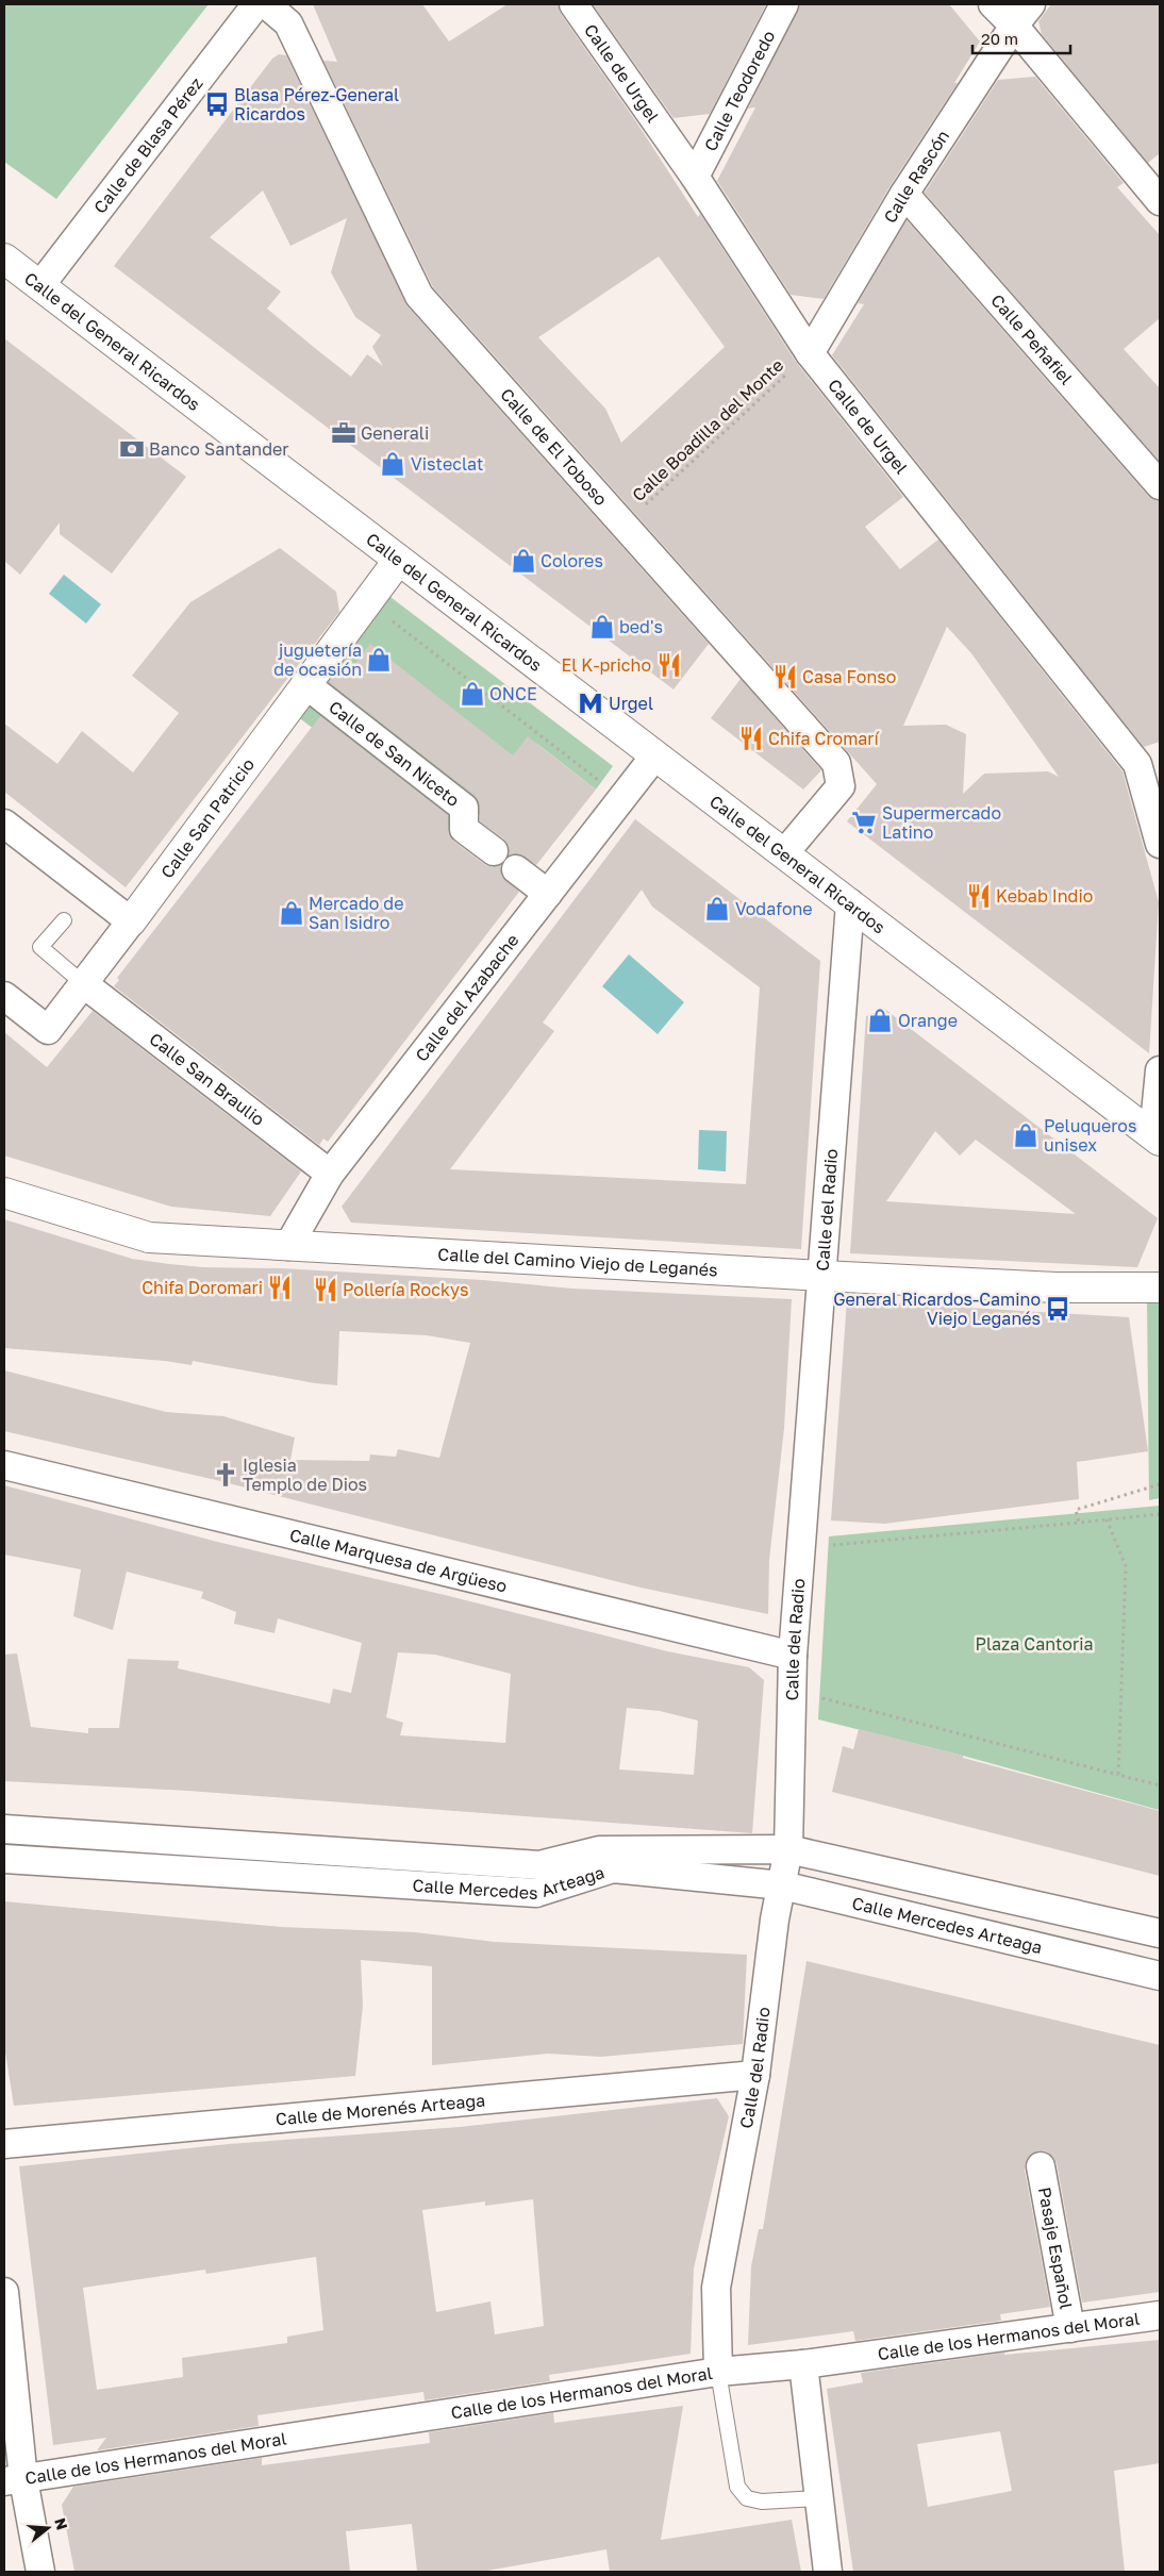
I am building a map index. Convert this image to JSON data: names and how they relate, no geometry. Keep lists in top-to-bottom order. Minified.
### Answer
{"streets":{"street":["Calle de Urgel","Calle Teodoredo","Calle de Blasa Pérez","Calle Rascón","Calle Peñafiel","Calle del General Ricardos","Calle de El Toboso","Calle de San Niceto","Calle San Patricio","Calle del Azabache","Calle San Braulio","Calle del Radio","Calle del Camino Viejo de Leganés","Calle Marquesa de Argüeso","Calle Mercedes Arteaga","Calle de Morenés Arteaga","Pasaje Español","Calle de los Hermanos del Moral"],"path":["Calle Boadilla del Monte"]},"crossings":[["Calle de Urgel","Calle Teodoredo"],["Calle de Urgel","Calle Rascón"],["Calle de Urgel","Calle Boadilla del Monte"],["Calle de Blasa Pérez","Calle del General Ricardos"],["Calle Rascón","Calle Peñafiel"],["Calle Rascón","Calle Boadilla del Monte"],["Calle del General Ricardos","Calle de El Toboso"],["Calle del General Ricardos","Calle San Patricio"],["Calle del General Ricardos","Calle del Azabache"],["Calle del General Ricardos","Calle del Radio"],["Calle Boadilla del Monte","Calle de El Toboso"],["Calle de San Niceto","Calle San Patricio"],["Calle San Patricio","Calle San Braulio"],["Calle del Azabache","Calle San Braulio"],["Calle del Azabache","Calle del Camino Viejo de Leganés"],["Calle del Radio","Calle del Camino Viejo de Leganés"],["Calle del Radio","Calle Marquesa de Argüeso"],["Calle del Radio","Calle Mercedes Arteaga"],["Calle del Radio","Calle de Morenés Arteaga"],["Calle del Radio","Calle de los Hermanos del Moral"],["Pasaje Español","Calle de los Hermanos del Moral"]],"parks":["Plaza Cantoria"],"places":{"bus stop":["Blasa Pérez-General Ricardos","General Ricardos-Camino Viejo Leganés"],"office":["Generali"],"bank":["Banco Santander"],"shop":["Visteclat","Colores","bed's","juguetería de ocasión","ONCE","Vodafone","Mercado de San Isidro","Orange","Peluqueros unisex"],"restaurant":["El K-pricho","Casa Fonso","Chifa Cromarí","Kebab Indio","Chifa Doromari","Pollería Rockys"],"metro station":["Urgel"],"supermarket":["Supermercado Latino"],"church":["Iglesia Templo de Dios"]},"scale_bar":"20 m","north":"right"}
